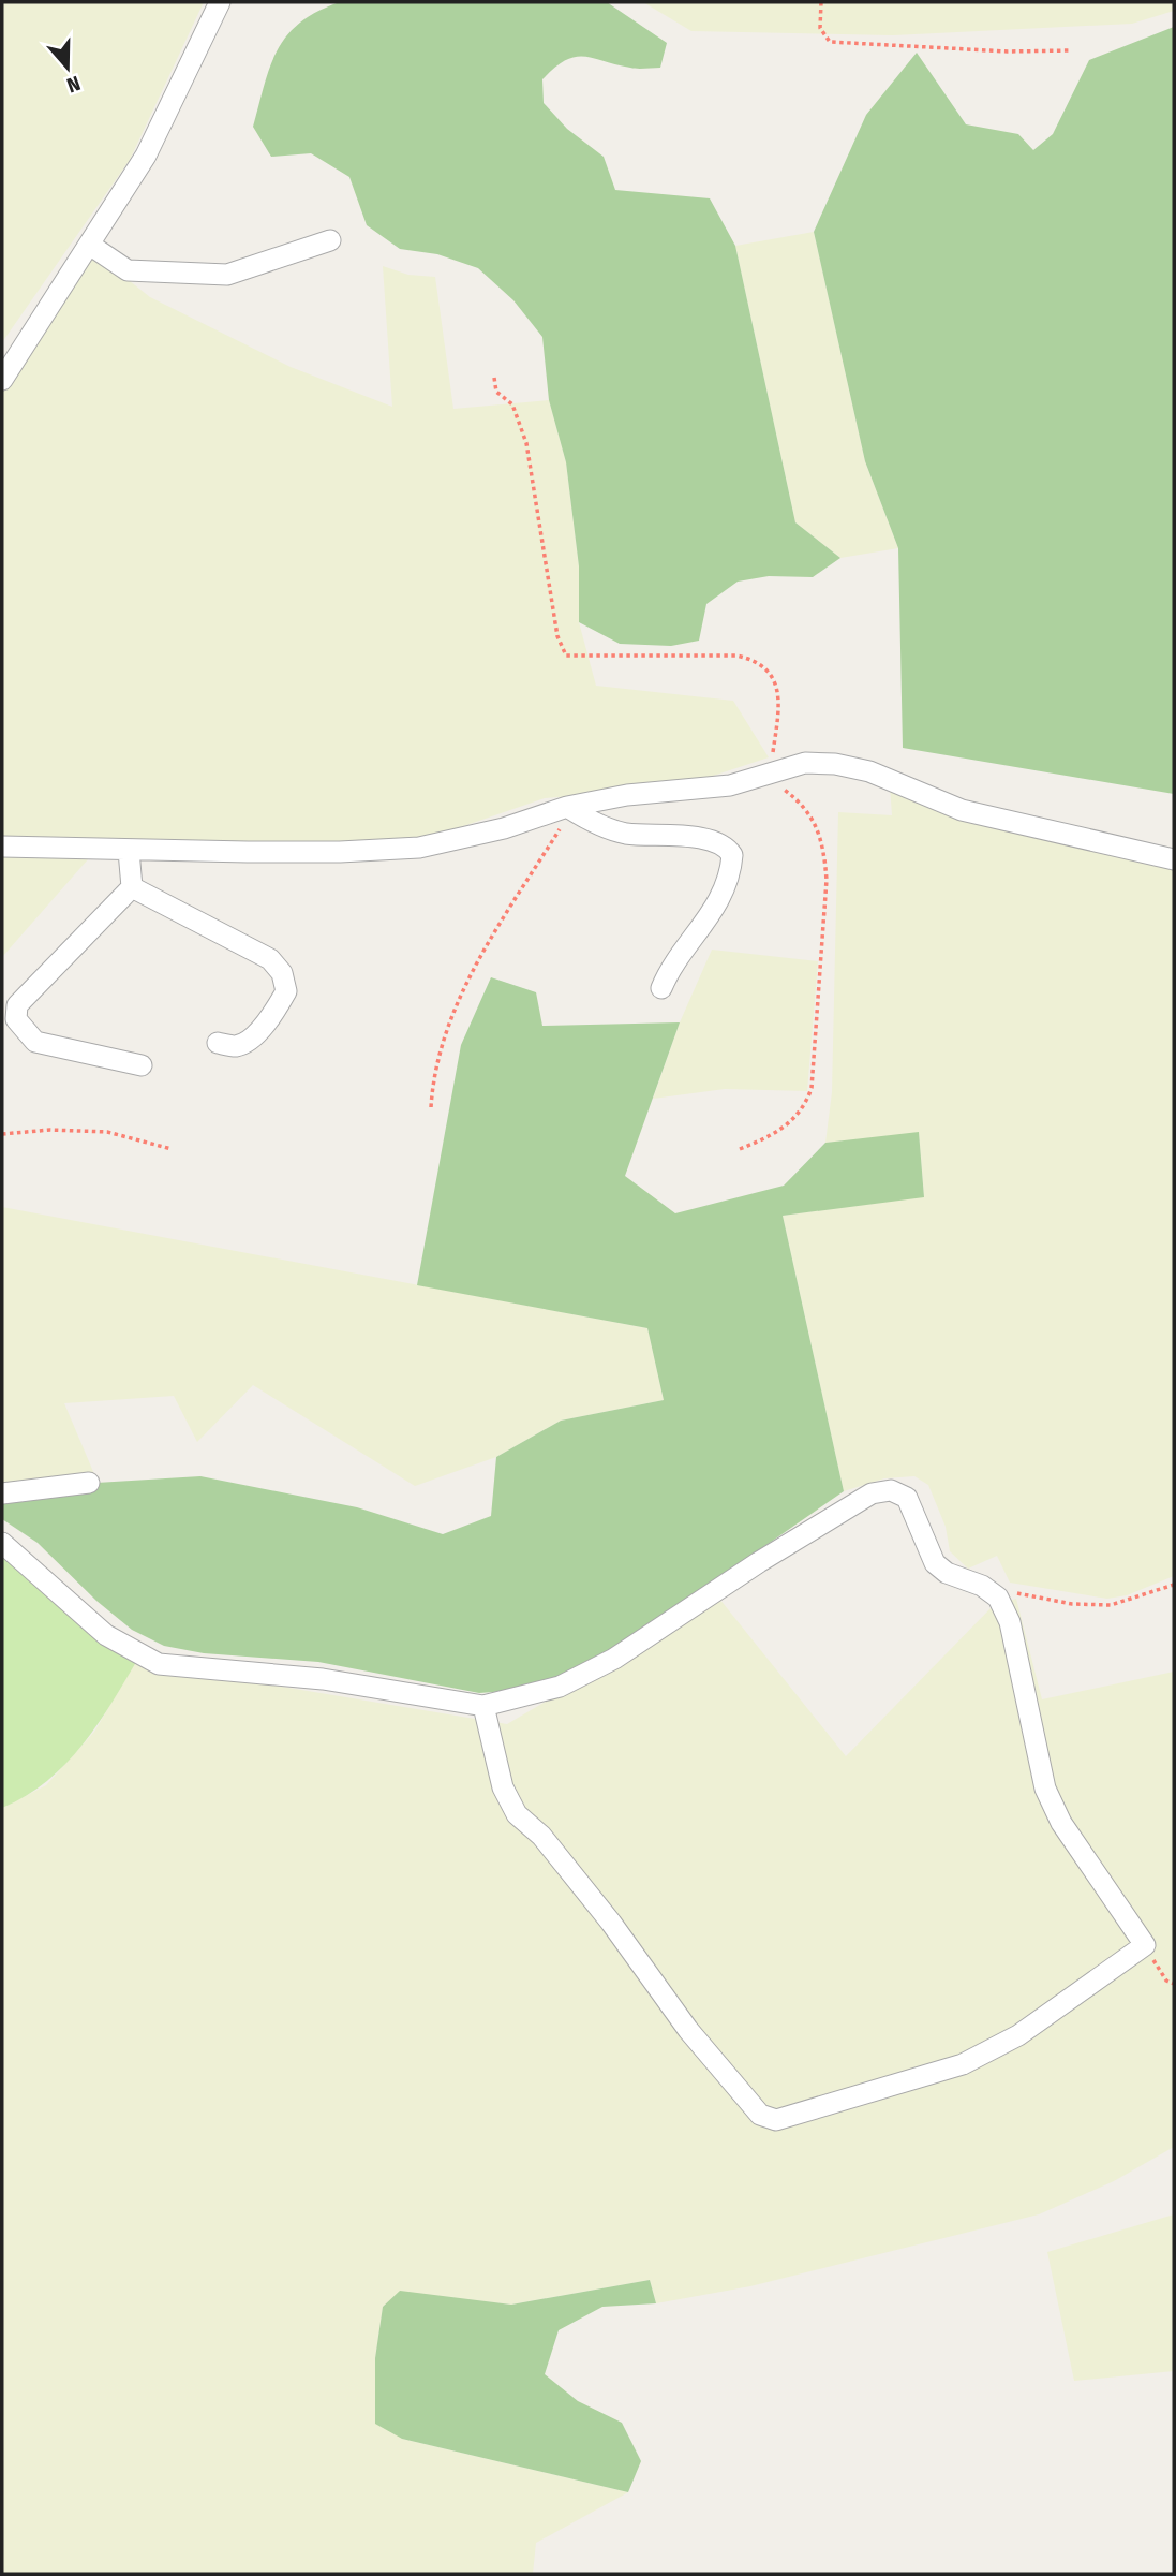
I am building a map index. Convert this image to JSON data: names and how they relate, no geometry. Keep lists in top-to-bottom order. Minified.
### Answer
{"north":"bottom"}
